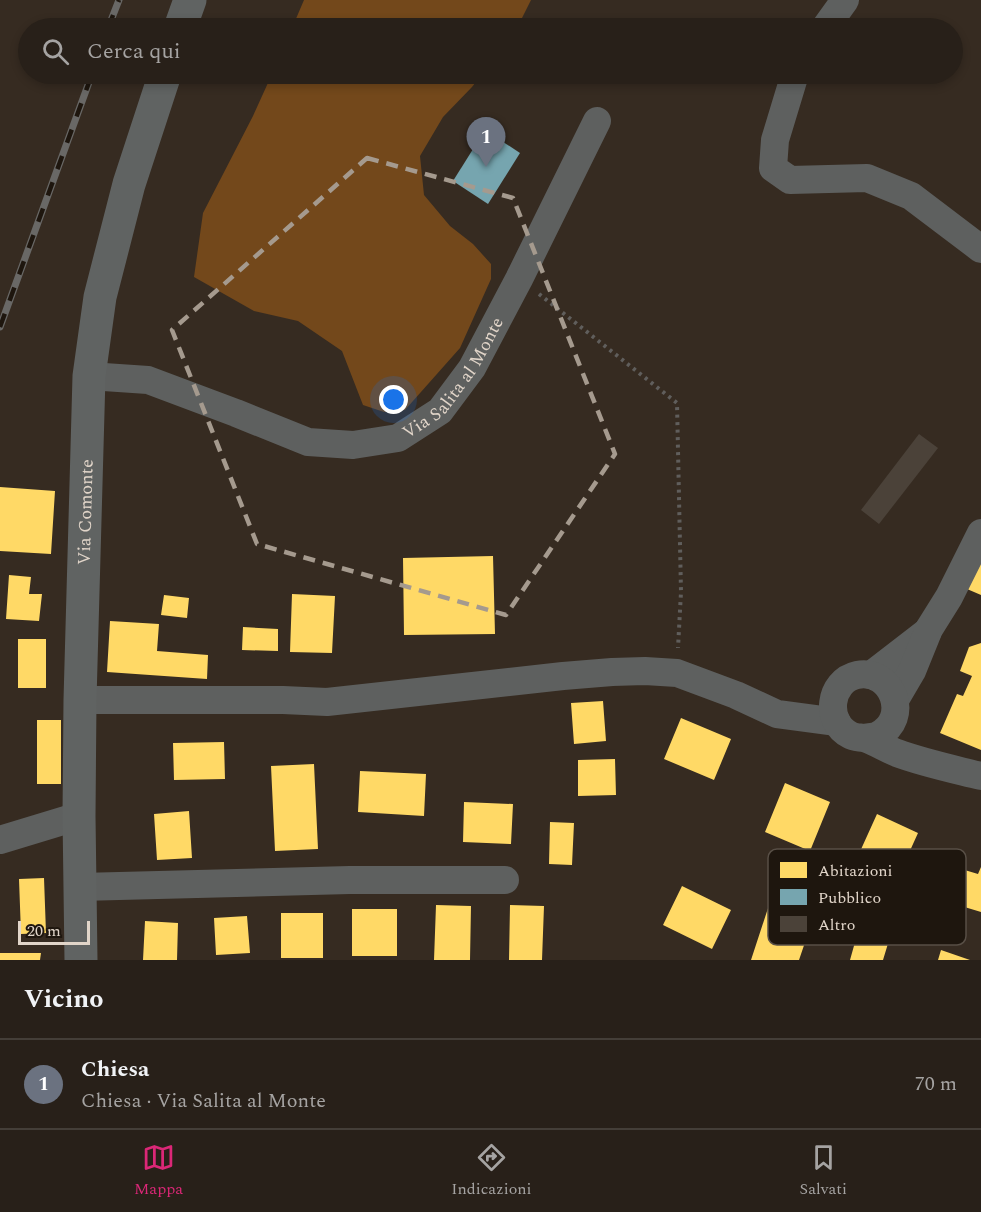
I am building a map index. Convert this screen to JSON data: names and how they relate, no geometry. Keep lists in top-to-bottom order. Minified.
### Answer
{"streets":{"street":["Via Salita al Monte","Via Comonte"]},"crossings":[["Via Salita al Monte","Via Comonte"]],"legend":["Abitazioni","Pubblico","Altro"],"scale_bar":"20 m","page":{"search":"Cerca qui","pins":"1","scale":"20 m","heading":"Vicino","list":[{"mark":"1","name":"Chiesa","note":"Chiesa · Via Salita al Monte","value":"70 m"}],"nav":["Mappa","Indicazioni","Salvati"]}}
